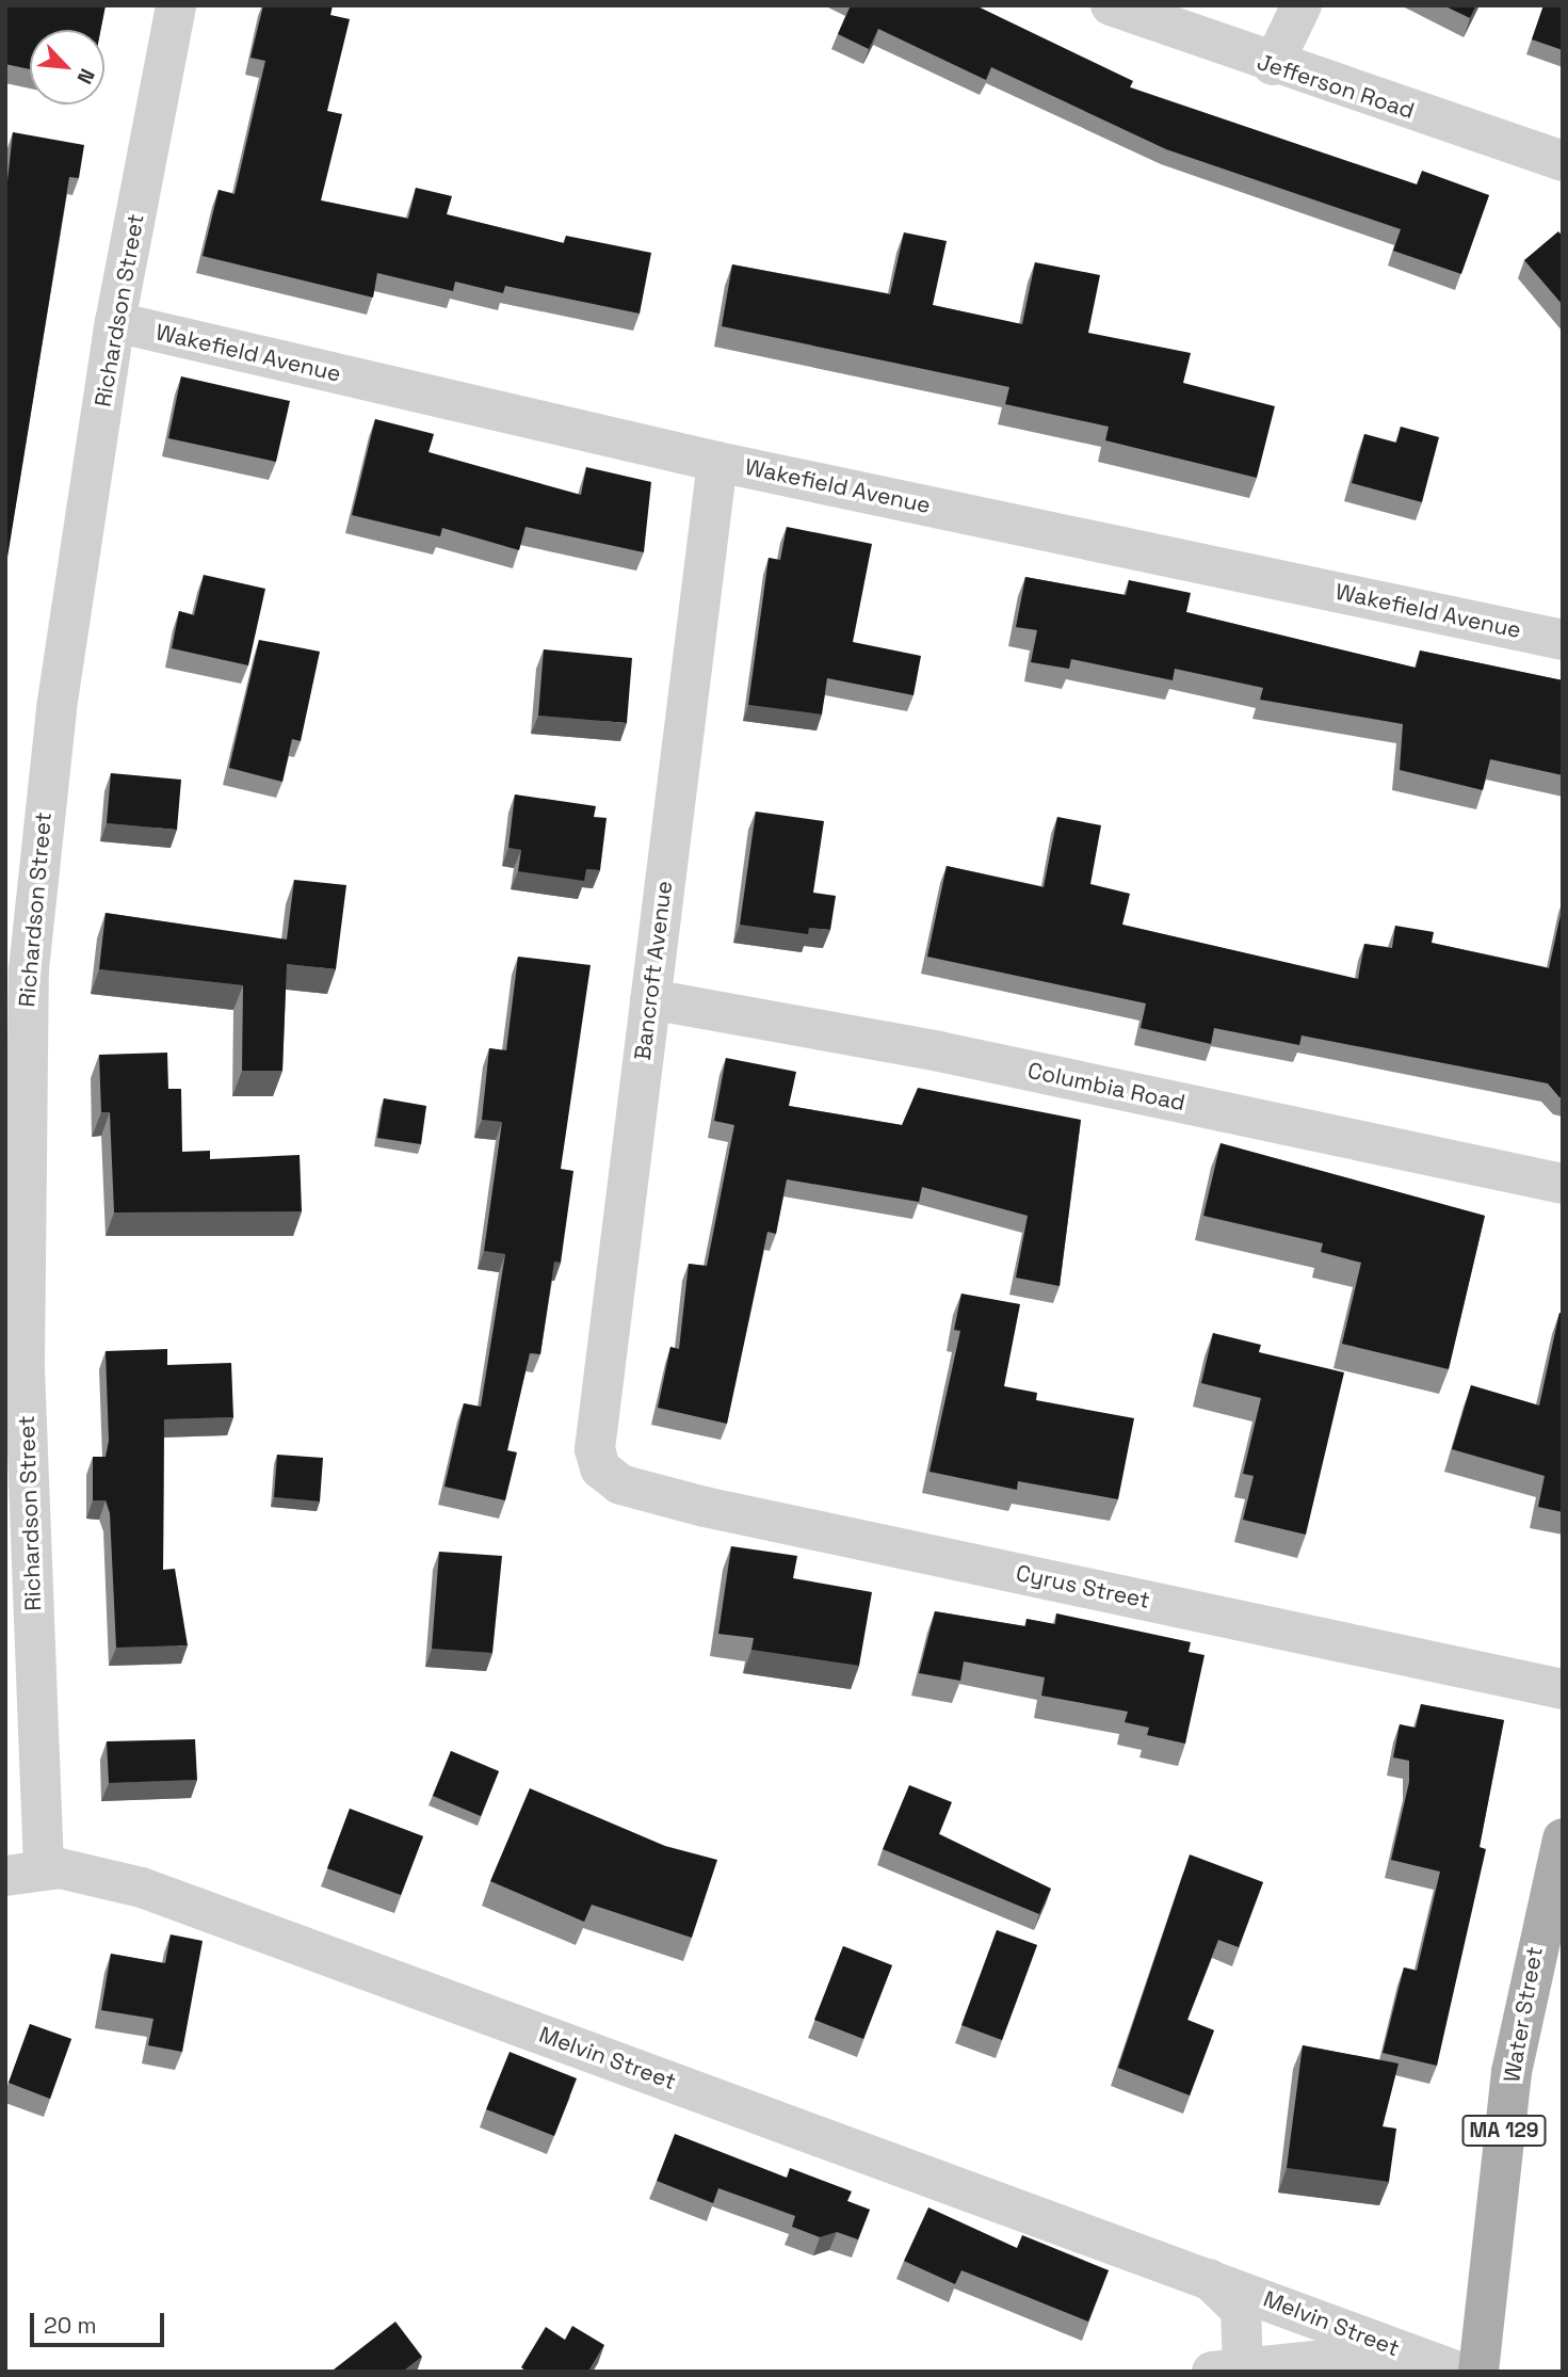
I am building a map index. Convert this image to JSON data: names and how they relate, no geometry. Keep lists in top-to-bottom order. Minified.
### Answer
{"streets":{"main road":["Water Street","MA 129"],"street":["Jefferson Road","Richardson Street","Wakefield Avenue","Bancroft Avenue","Columbia Road","Cyrus Street","Melvin Street"]},"crossings":[["Richardson Street","Wakefield Avenue"],["Richardson Street","Melvin Street"],["Wakefield Avenue","Bancroft Avenue"],["Bancroft Avenue","Columbia Road"],["Bancroft Avenue","Cyrus Street"]],"scale_bar":"20 m","north":"bottom right"}
